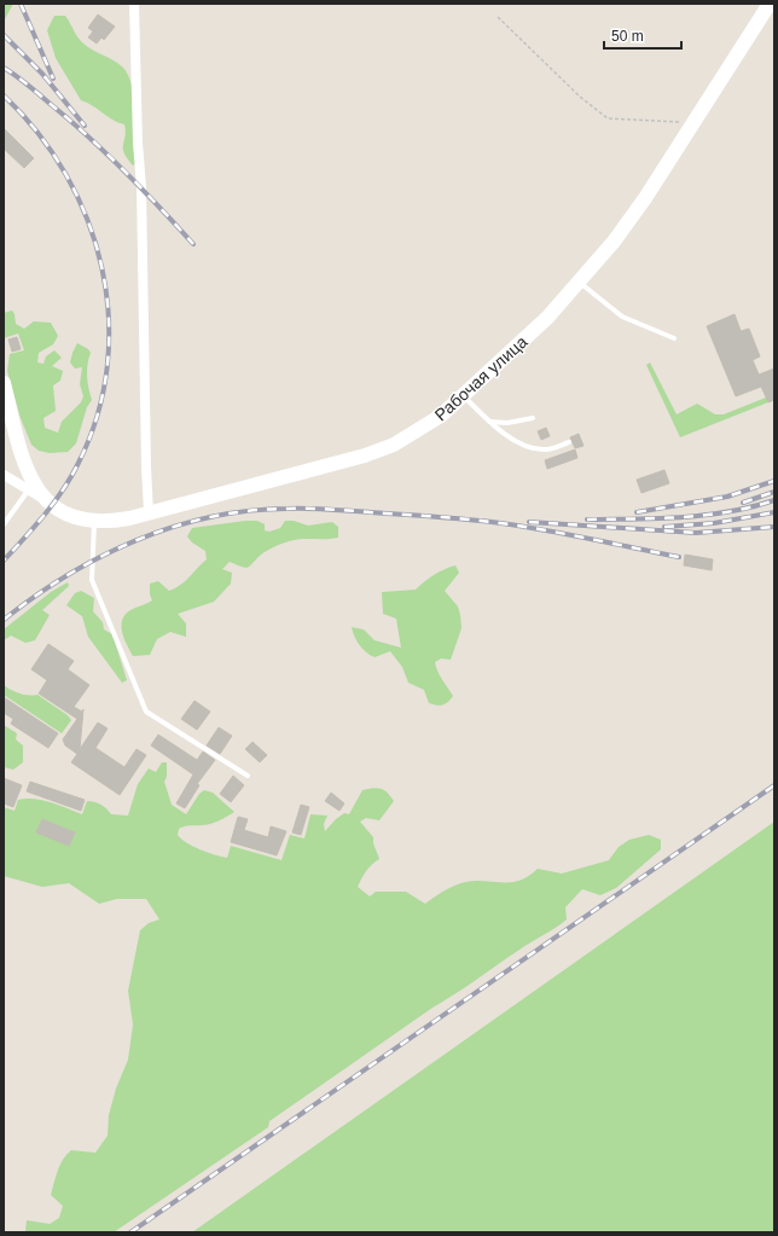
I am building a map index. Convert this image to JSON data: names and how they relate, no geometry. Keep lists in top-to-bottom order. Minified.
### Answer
{"streets":{"street":["Рабочая улица"]},"scale_bar":"50 m"}
